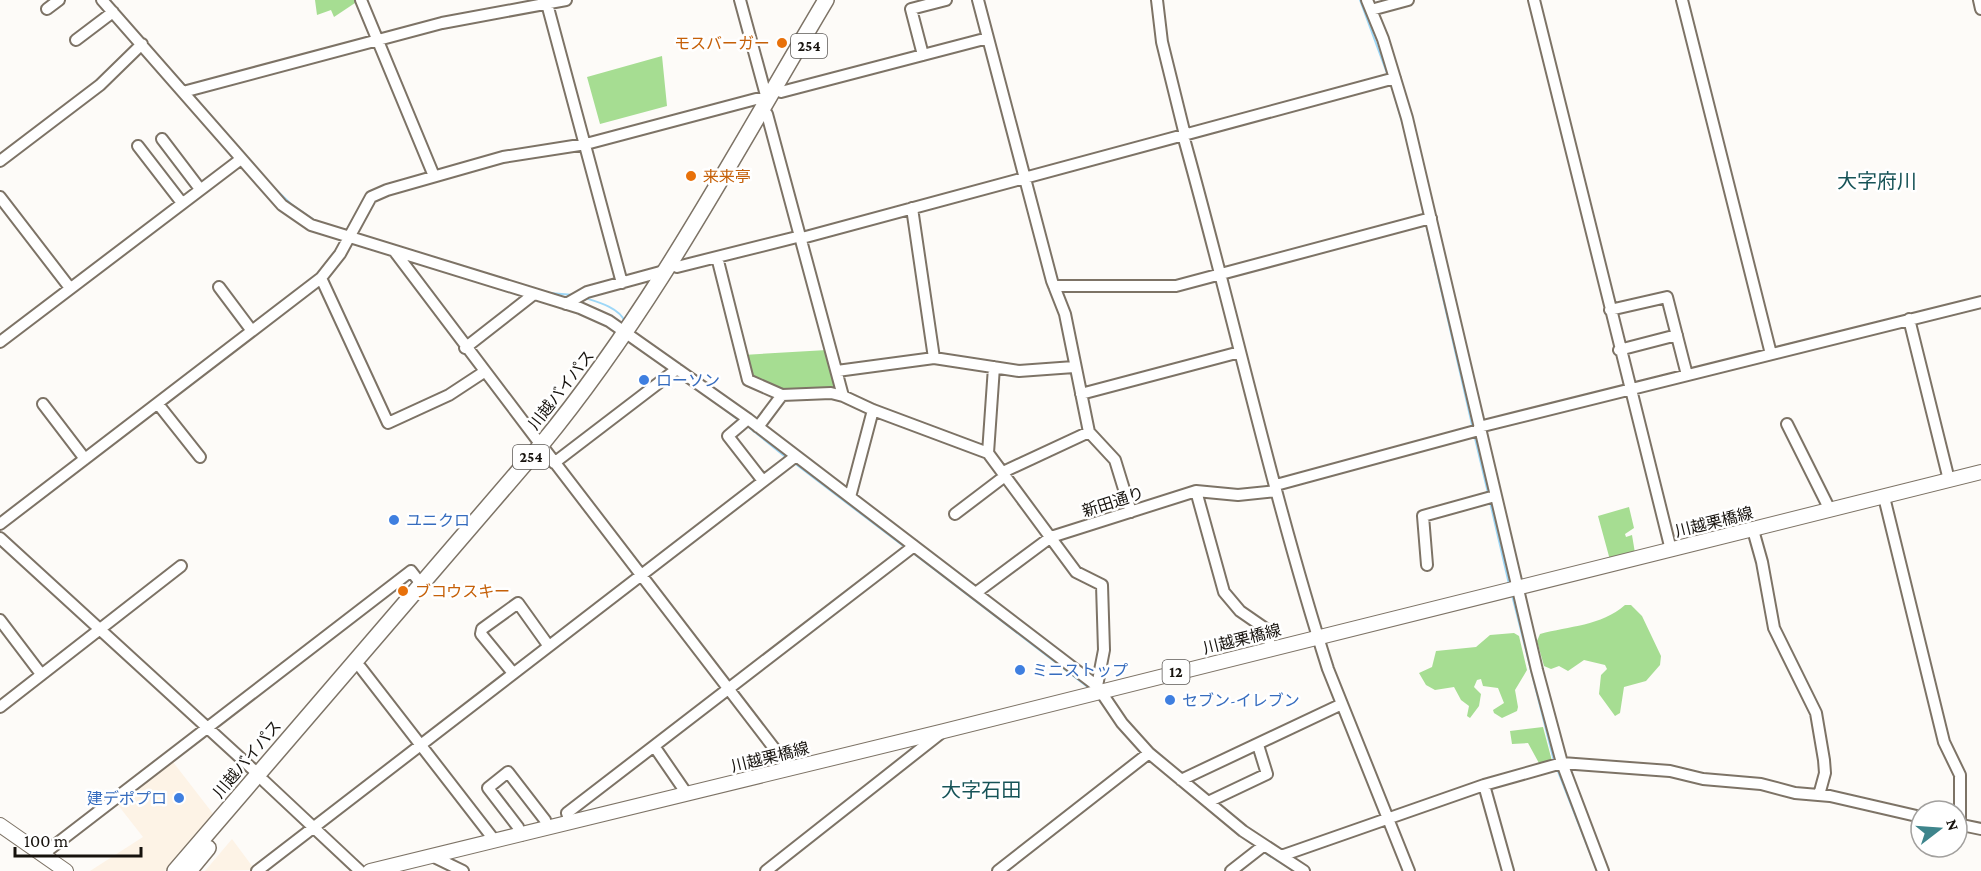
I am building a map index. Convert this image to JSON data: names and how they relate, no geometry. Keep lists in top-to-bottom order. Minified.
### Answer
{"streets":{"highway":["254","川越バイパス"],"main road":["川越栗橋線","12"],"street":["新田通り"]},"districts":["大字府川","大字石田"],"places":["モスバーガー","来来亭","ローソン","ユニクロ","ブコウスキー","ミニストップ","セブン-イレブン","建デポプロ"],"scale_bar":"100 m","north":"right"}
